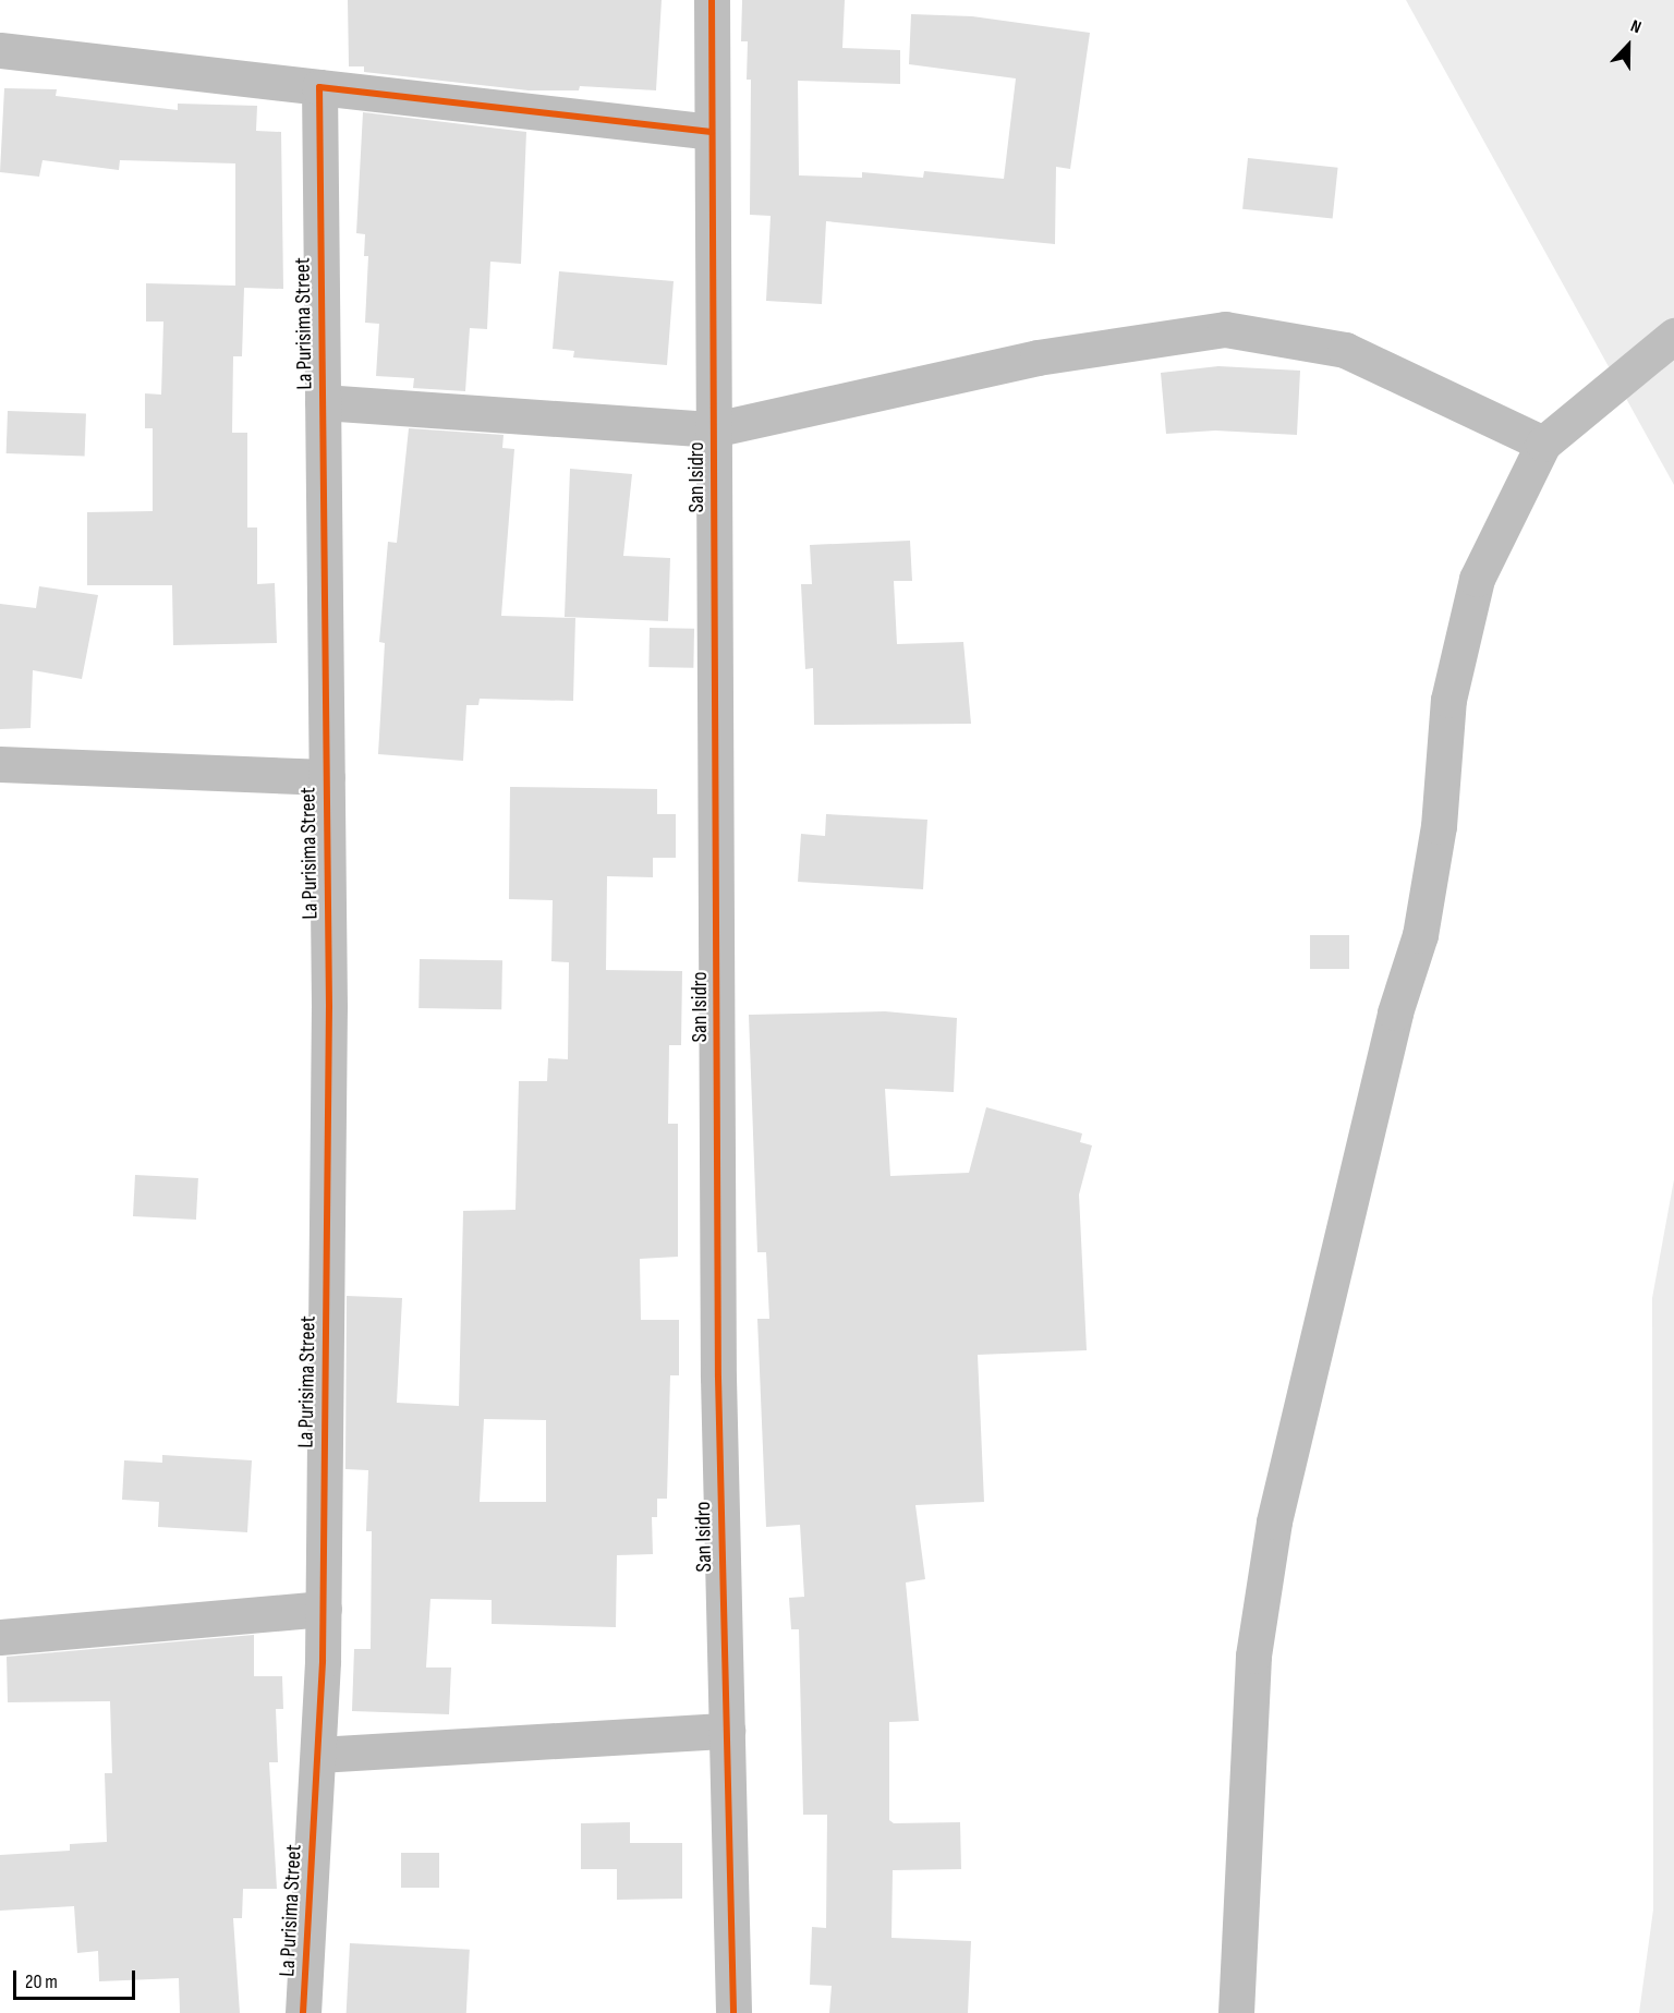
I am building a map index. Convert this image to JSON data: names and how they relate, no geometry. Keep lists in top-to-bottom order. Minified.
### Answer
{"streets":{"street":["La Purisima Street","San Isidro"]},"scale_bar":"20 m","north":"top"}
